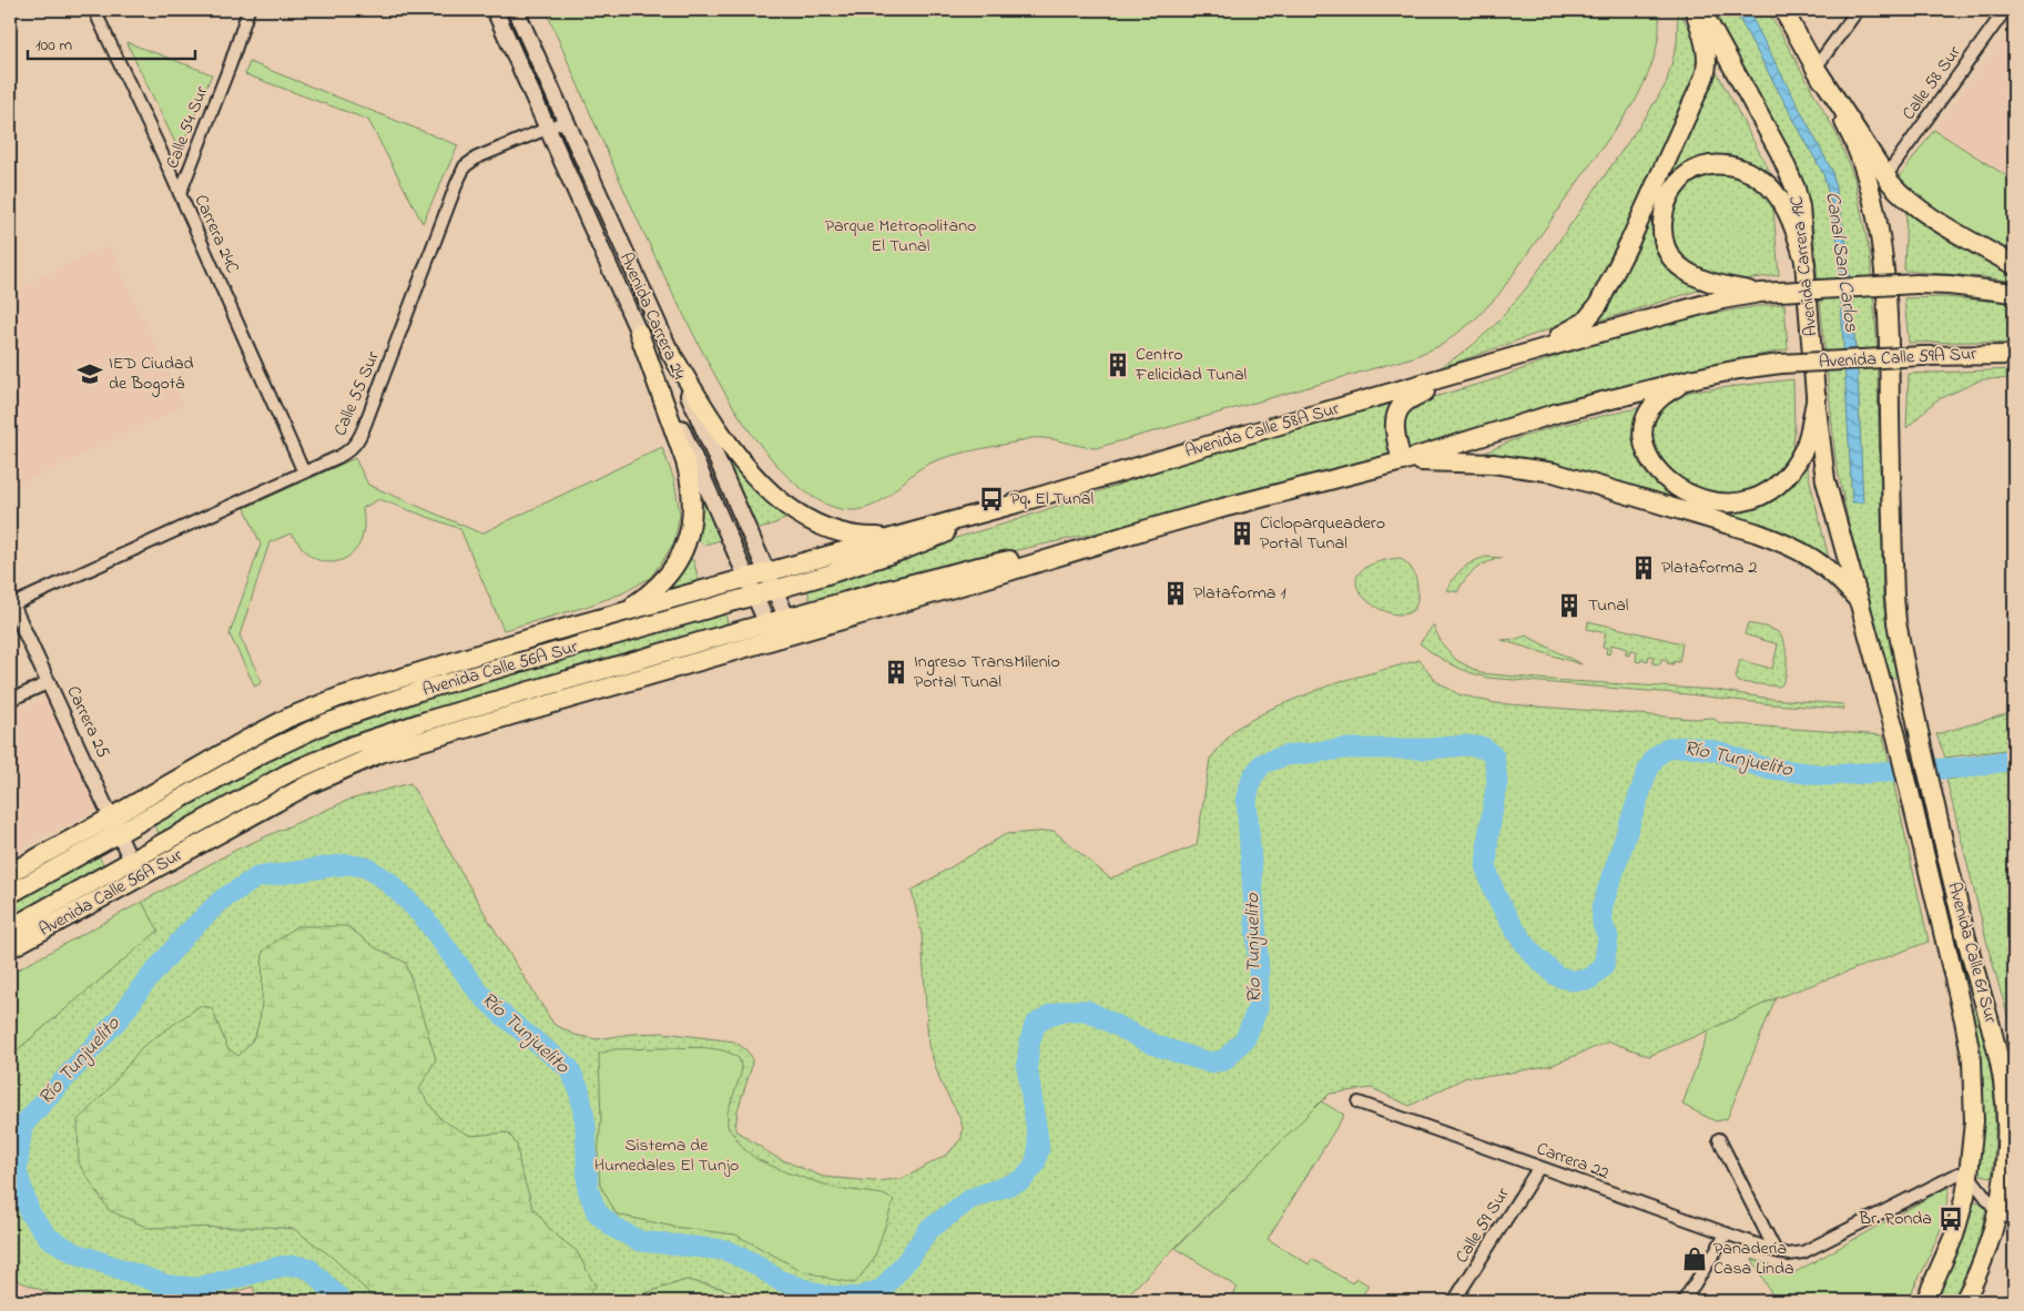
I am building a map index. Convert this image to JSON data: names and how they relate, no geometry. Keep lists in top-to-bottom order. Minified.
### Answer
{"streets":{"main road":["Avenida Carrera 19C","Avenida Carrera 24","Avenida Calle 59A Sur","Avenida Calle 58A Sur","Avenida Calle 56A Sur","Avenida Calle 61 Sur"],"street":["Calle 58 Sur","Calle 54 Sur","Carrera 24C","Calle 55 Sur","Carrera 25","Carrera 22","Calle 59 Sur"]},"crossings":[["Calle 54 Sur","Carrera 24C"],["Carrera 24C","Calle 55 Sur"],["Avenida Carrera 19C","Avenida Calle 61 Sur"],["Avenida Carrera 24","Calle 55 Sur"],["Avenida Carrera 24","Avenida Calle 58A Sur"],["Avenida Carrera 24","Avenida Calle 56A Sur"],["Calle 55 Sur","Carrera 25"],["Avenida Calle 58A Sur","Avenida Calle 56A Sur"],["Avenida Calle 56A Sur","Carrera 25"],["Avenida Calle 61 Sur","Carrera 22"],["Carrera 22","Calle 59 Sur"]],"water":["Canal San Carlos","Río Tunjuelito"],"parks":["Parque Metropolitano El Tunal","Sistema de Humedales El Tunjo"],"places":{"building":["Centro Felicidad Tunal","Cicloparqueadero Portal Tunal","Plataforma 2","Plataforma 1","Tunal","Ingreso TransMilenio Portal Tunal"],"school or university":["IED Ciudad de Bogotá"],"bus stop":["Pq. El Tunal","Br. Ronda"],"shop":["Panadería Casa Linda"]},"scale_bar":"100 m"}
